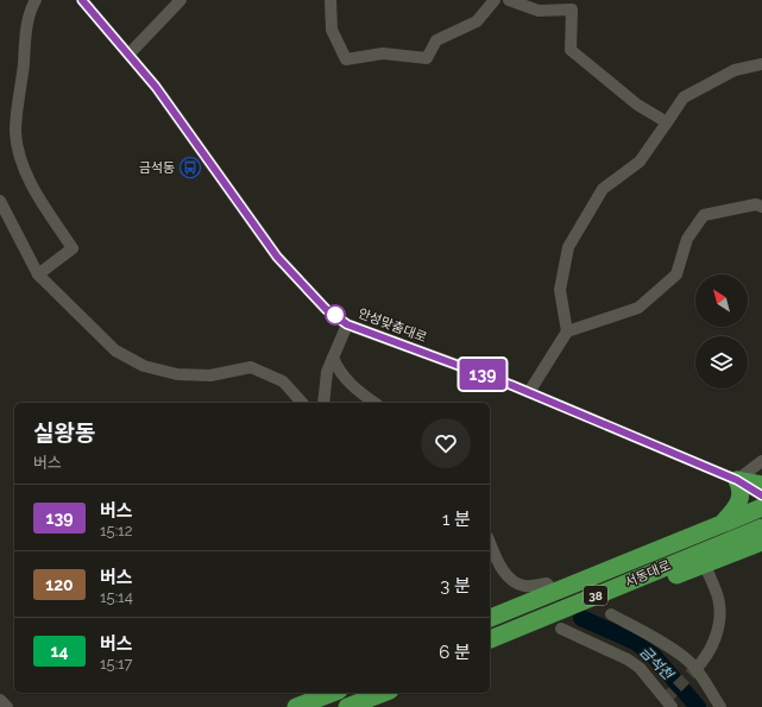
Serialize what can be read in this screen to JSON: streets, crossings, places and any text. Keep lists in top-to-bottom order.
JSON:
{
  "streets": {
    "highway": ["서동대로", "38"],
    "street": ["안성맞춤대로"]
  },
  "crossings": [
    ["서동대로", "38"]
  ],
  "water": ["금석천"],
  "places": {
    "bus stop": ["금석동"]
  },
  "lines": ["bus line 139"],
  "north": "top left",
  "page": {
    "on_map": "139",
    "heading": ["실왕동", "버스"],
    "list": [
      {
        "mark": "139",
        "name": "버스",
        "note": "15:12",
        "value": "1 분"
      },
      {
        "mark": "120",
        "name": "버스",
        "note": "15:14",
        "value": "3 분"
      },
      {
        "mark": "14",
        "name": "버스",
        "note": "15:17",
        "value": "6 분"
      }
    ]
  }
}
